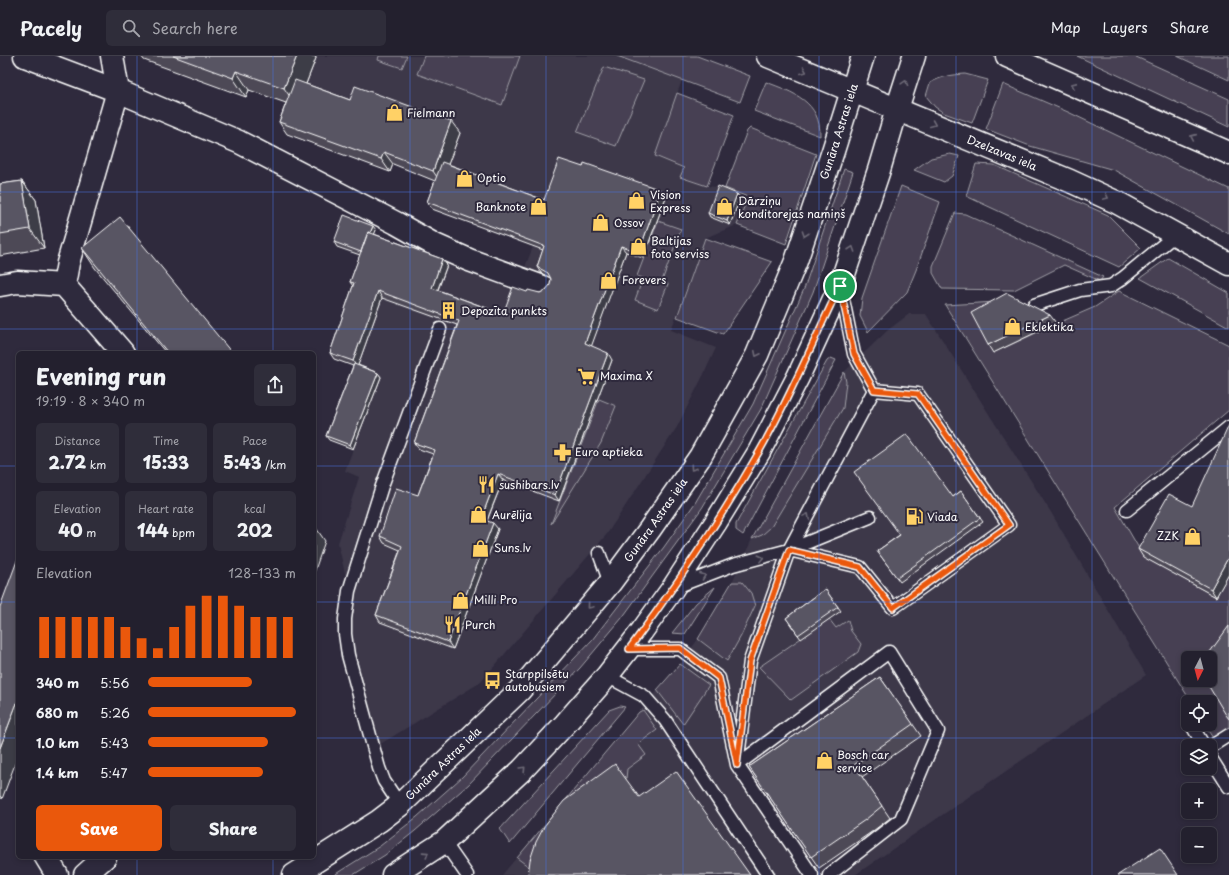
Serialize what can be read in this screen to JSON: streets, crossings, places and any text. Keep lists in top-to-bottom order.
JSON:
{
  "streets": {
    "main road": ["Gunāra Astras iela", "Dzelzavas iela"]
  },
  "crossings": [
    ["Gunāra Astras iela", "Dzelzavas iela"]
  ],
  "places": {
    "shop": [
      "Fielmann",
      "Optio",
      "Vision Express",
      "Banknote",
      "Dārziņu konditorejas namiņš",
      "Ossov",
      "Baltijas foto serviss",
      "Forevers",
      "Eklektika",
      "Aurēlija",
      "ZZK",
      "Suns.lv",
      "Milli Pro",
      "Bosch car service"
    ],
    "building": ["Depozīta punkts"],
    "supermarket": ["Maxima X"],
    "pharmacy": ["Euro aptieka"],
    "restaurant": ["sushibars.lv", "Purch"],
    "fuel station": ["Viada"],
    "bus stop": ["Starppilsētu autobusiem"]
  },
  "north": "bottom",
  "page": {
    "header": "Pacely",
    "search": "Search here",
    "nav": ["Map", "Layers", "Share"],
    "heading": ["Evening run", "19:19 · 8 × 340 m"],
    "stats": [
      ["Distance", "2.72 km"],
      ["Time", "15:33"],
      ["Pace", "5:43 /km"],
      ["Elevation", "40 m"],
      ["Heart rate", "144 bpm"],
      ["kcal", "202"]
    ],
    "chart": ["Elevation", "128–133 m"],
    "map_buttons": ["+", "−"],
    "list": [
      {
        "name": "340 m",
        "note": "5:56"
      },
      {
        "name": "680 m",
        "note": "5:26"
      },
      {
        "name": "1.0 km",
        "note": "5:43"
      },
      {
        "name": "1.4 km",
        "note": "5:47"
      }
    ],
    "buttons": ["Save", "Share"]
  }
}
